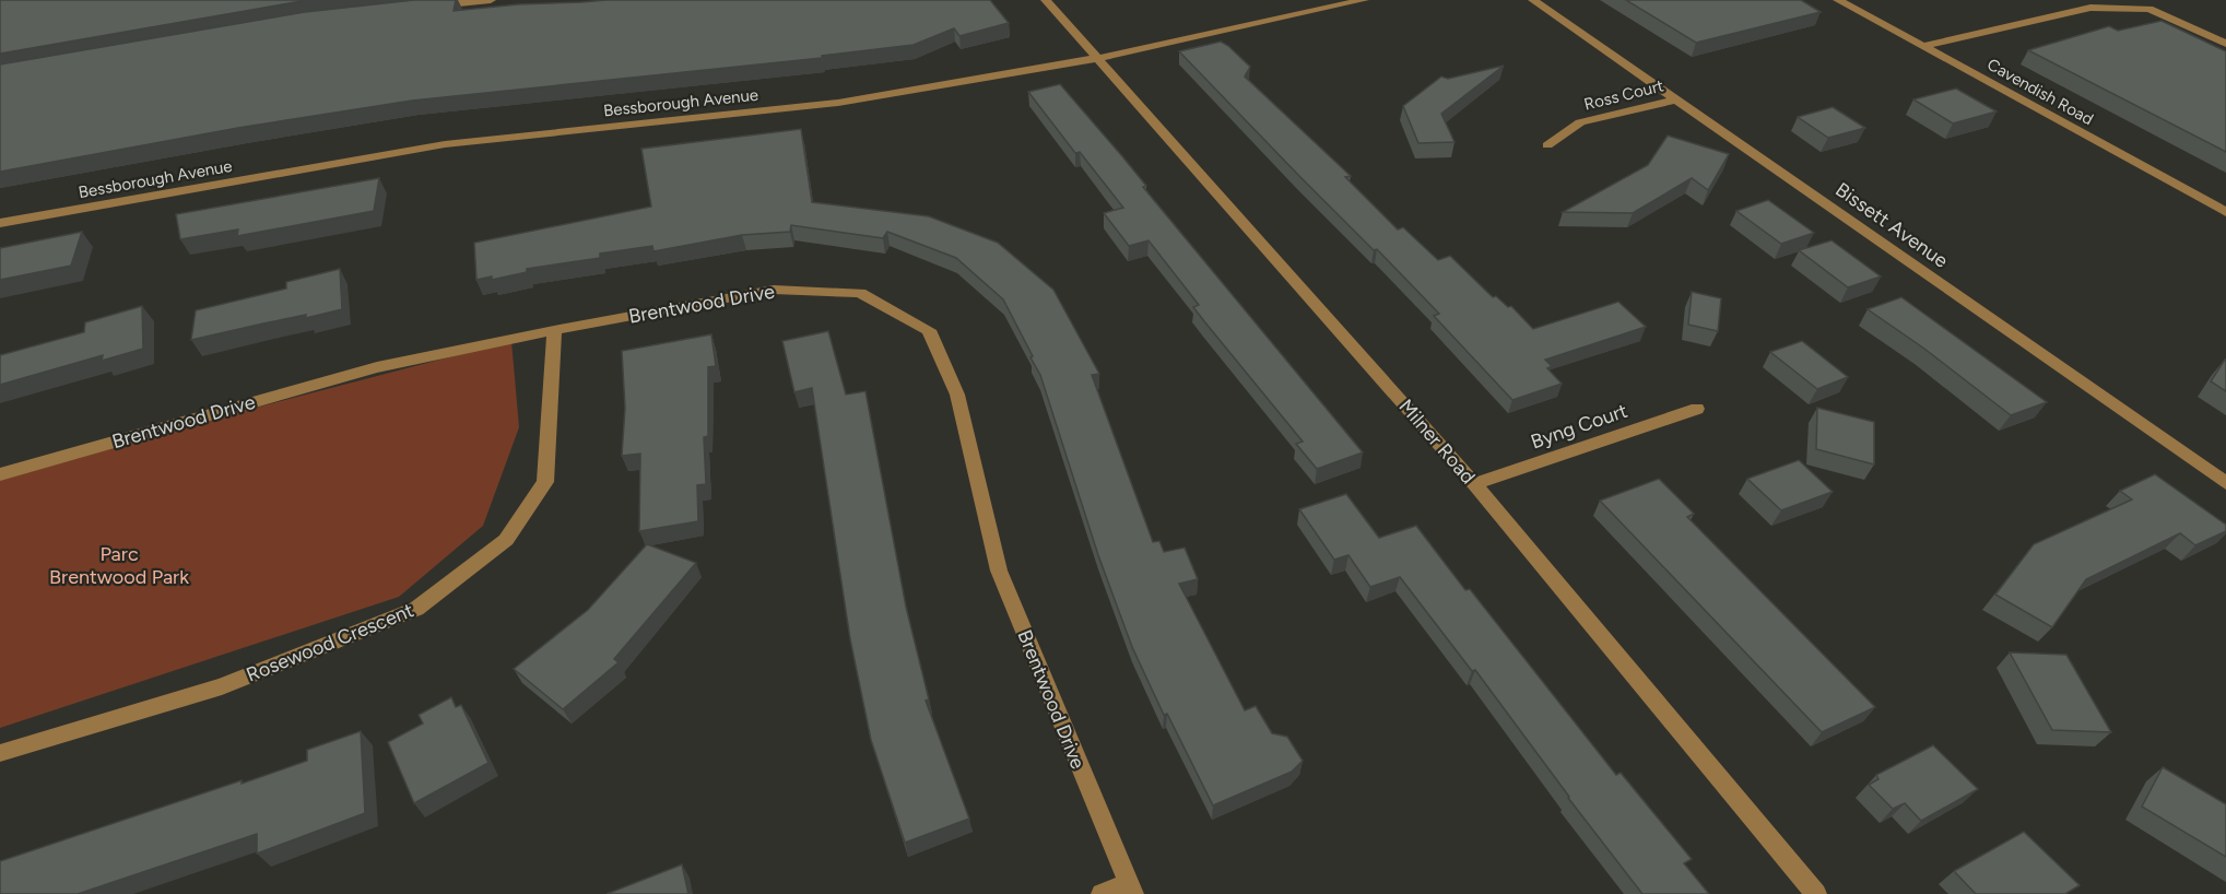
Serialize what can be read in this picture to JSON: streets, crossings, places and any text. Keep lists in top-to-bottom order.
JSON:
{
  "streets": {
    "street": [
      "Cavendish Road",
      "Ross Court",
      "Bessborough Avenue",
      "Bissett Avenue",
      "Brentwood Drive",
      "Byng Court",
      "Milner Road",
      "Rosewood Crescent"
    ]
  },
  "crossings": [
    ["Ross Court", "Bissett Avenue"],
    ["Bessborough Avenue", "Milner Road"],
    ["Brentwood Drive", "Rosewood Crescent"],
    ["Byng Court", "Milner Road"]
  ],
  "parks": ["Parc Brentwood Park"]
}
